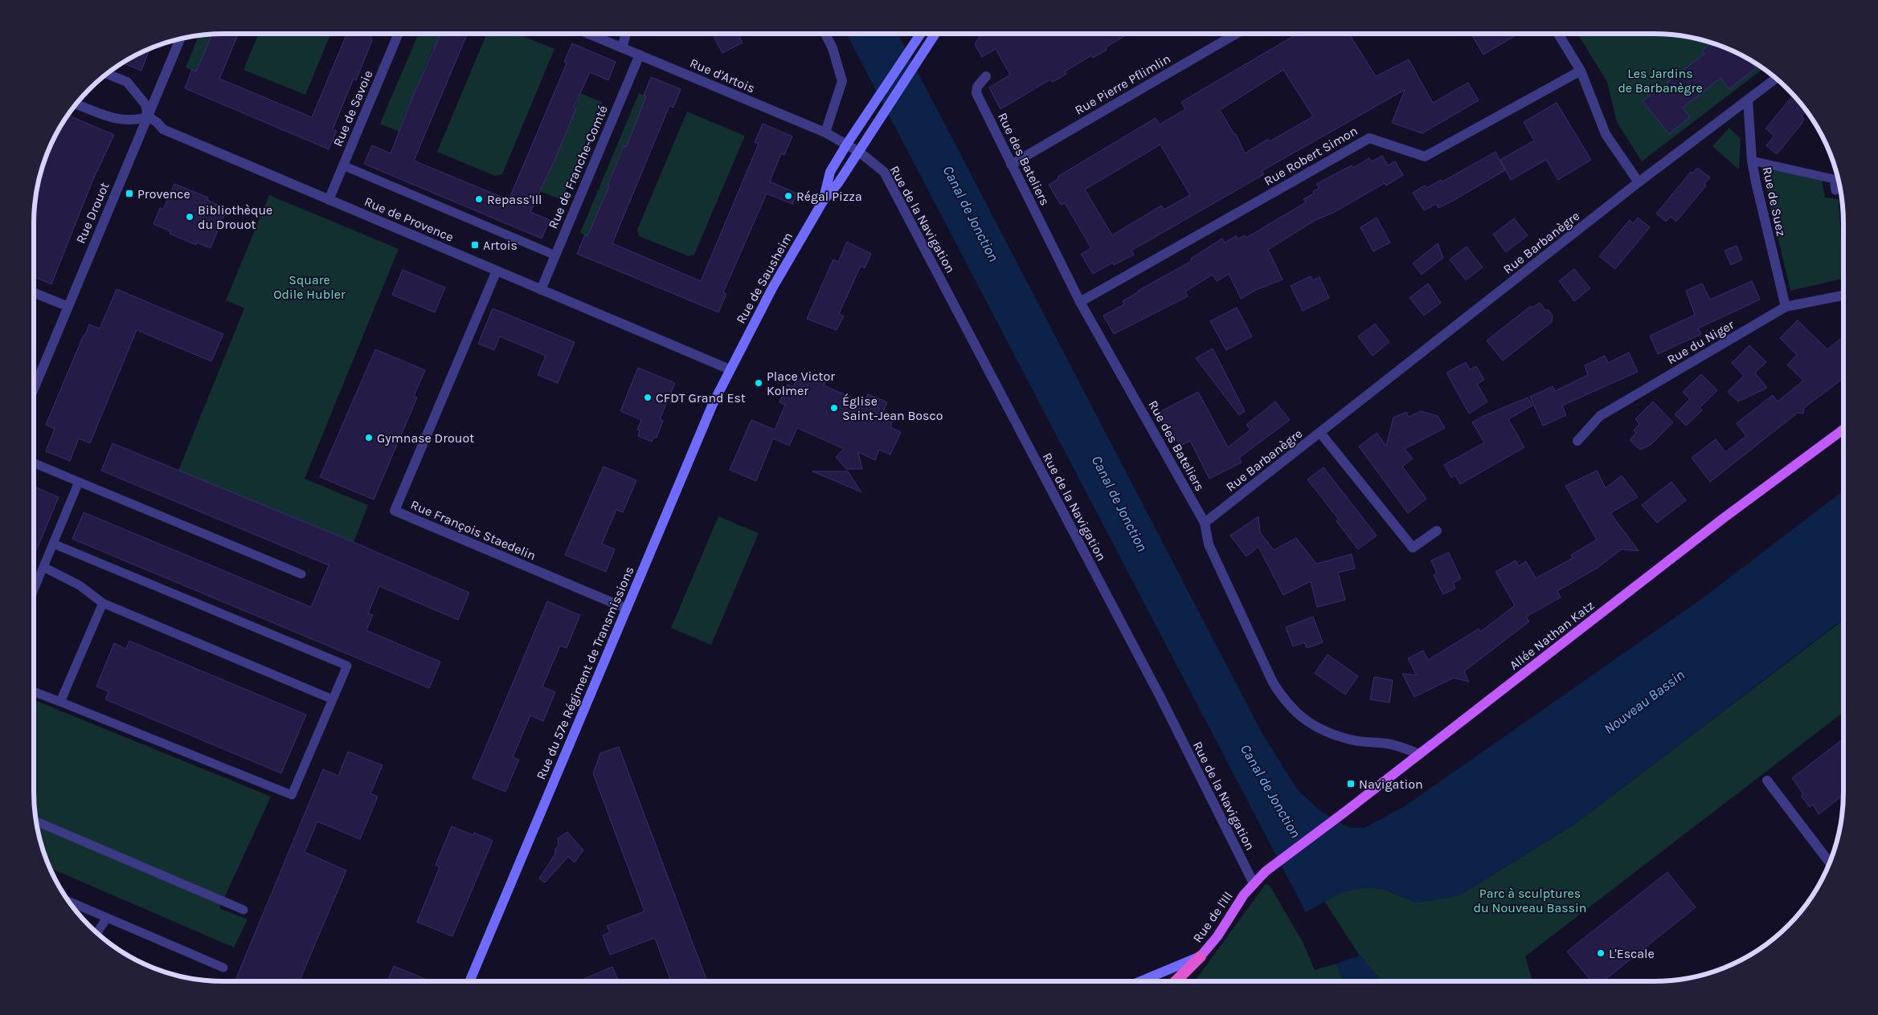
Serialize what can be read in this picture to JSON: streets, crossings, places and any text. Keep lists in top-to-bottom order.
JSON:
{
  "streets": {
    "main road": [
      "Rue de Sausheim",
      "Allée Nathan Katz",
      "Rue du 57e Régiment de Transmissions",
      "Rue de l'Ill"
    ],
    "street": [
      "Rue d'Artois",
      "Rue Pierre Pflimlin",
      "Rue de Savoie",
      "Rue Robert Simon",
      "Rue des Bateliers",
      "Rue de Franche-Comté",
      "Rue de Suez",
      "Rue Drouot",
      "Rue de Provence",
      "Rue de la Navigation",
      "Rue Barbanègre",
      "Rue du Niger",
      "Rue François Staedelin"
    ]
  },
  "crossings": [
    ["Rue d'Artois", "Rue de Franche-Comté"],
    ["Rue d'Artois", "Rue de la Navigation"],
    ["Rue Pierre Pflimlin", "Rue des Bateliers"],
    ["Rue de Savoie", "Rue de Provence"],
    ["Rue Robert Simon", "Rue des Bateliers"],
    ["Rue des Bateliers", "Rue Barbanègre"],
    ["Rue des Bateliers", "Allée Nathan Katz"],
    ["Rue de Franche-Comté", "Rue de Provence"],
    ["Rue de Suez", "Rue Barbanègre"],
    ["Rue de Suez", "Rue du Niger"],
    ["Rue Drouot", "Rue de Provence"],
    ["Rue de Provence", "Rue de Sausheim"],
    ["Rue de Provence", "Rue François Staedelin"],
    ["Rue de Provence", "Rue du 57e Régiment de Transmissions"],
    ["Rue de la Navigation", "Rue de l'Ill"],
    ["Rue de Sausheim", "Rue du 57e Régiment de Transmissions"],
    ["Rue François Staedelin", "Rue du 57e Régiment de Transmissions"],
    ["Allée Nathan Katz", "Rue de l'Ill"]
  ],
  "water": ["Canal de Jonction", "Nouveau Bassin"],
  "parks": ["Les Jardins de Barbanègre", "Square Odile Hubler", "Parc à sculptures du Nouveau Bassin"],
  "places": {
    "transit": ["Provence", "Artois", "Navigation"],
    "other": [
      "Régal Pizza",
      "Repass'Ill",
      "Bibliothèque du Drouot",
      "Place Victor Kolmer",
      "CFDT Grand Est",
      "Église Saint-Jean Bosco",
      "Gymnase Drouot",
      "L'Escale"
    ]
  }
}
